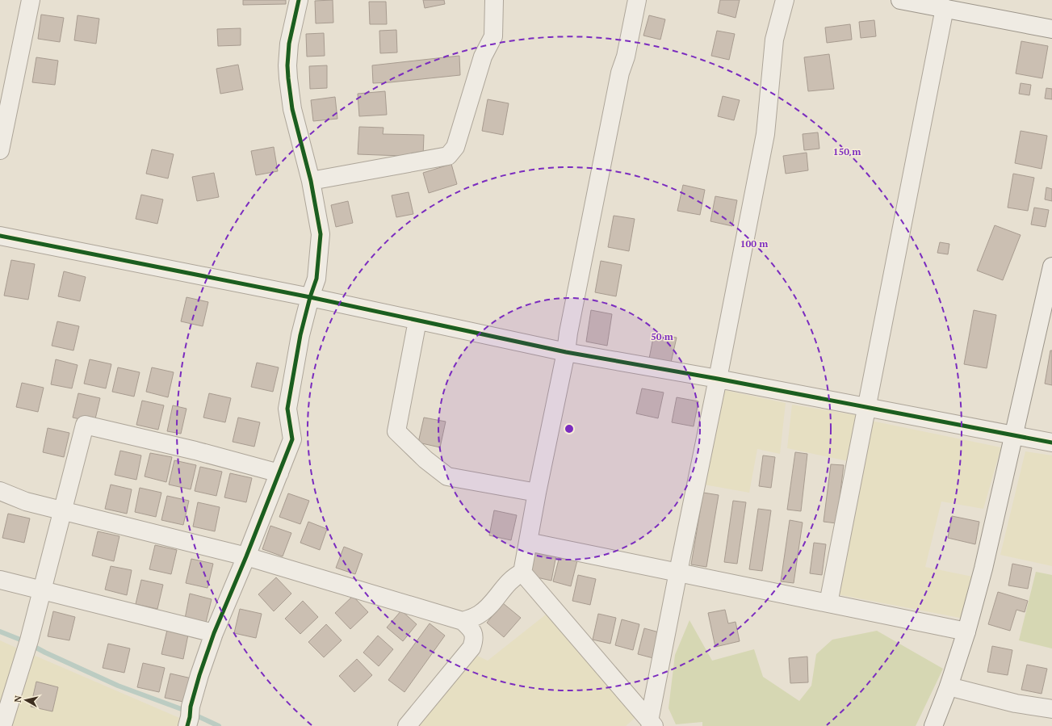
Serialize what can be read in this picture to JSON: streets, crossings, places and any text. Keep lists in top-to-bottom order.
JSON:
{
  "north": "left",
  "rings": ["150 m", "100 m", "50 m"]
}
